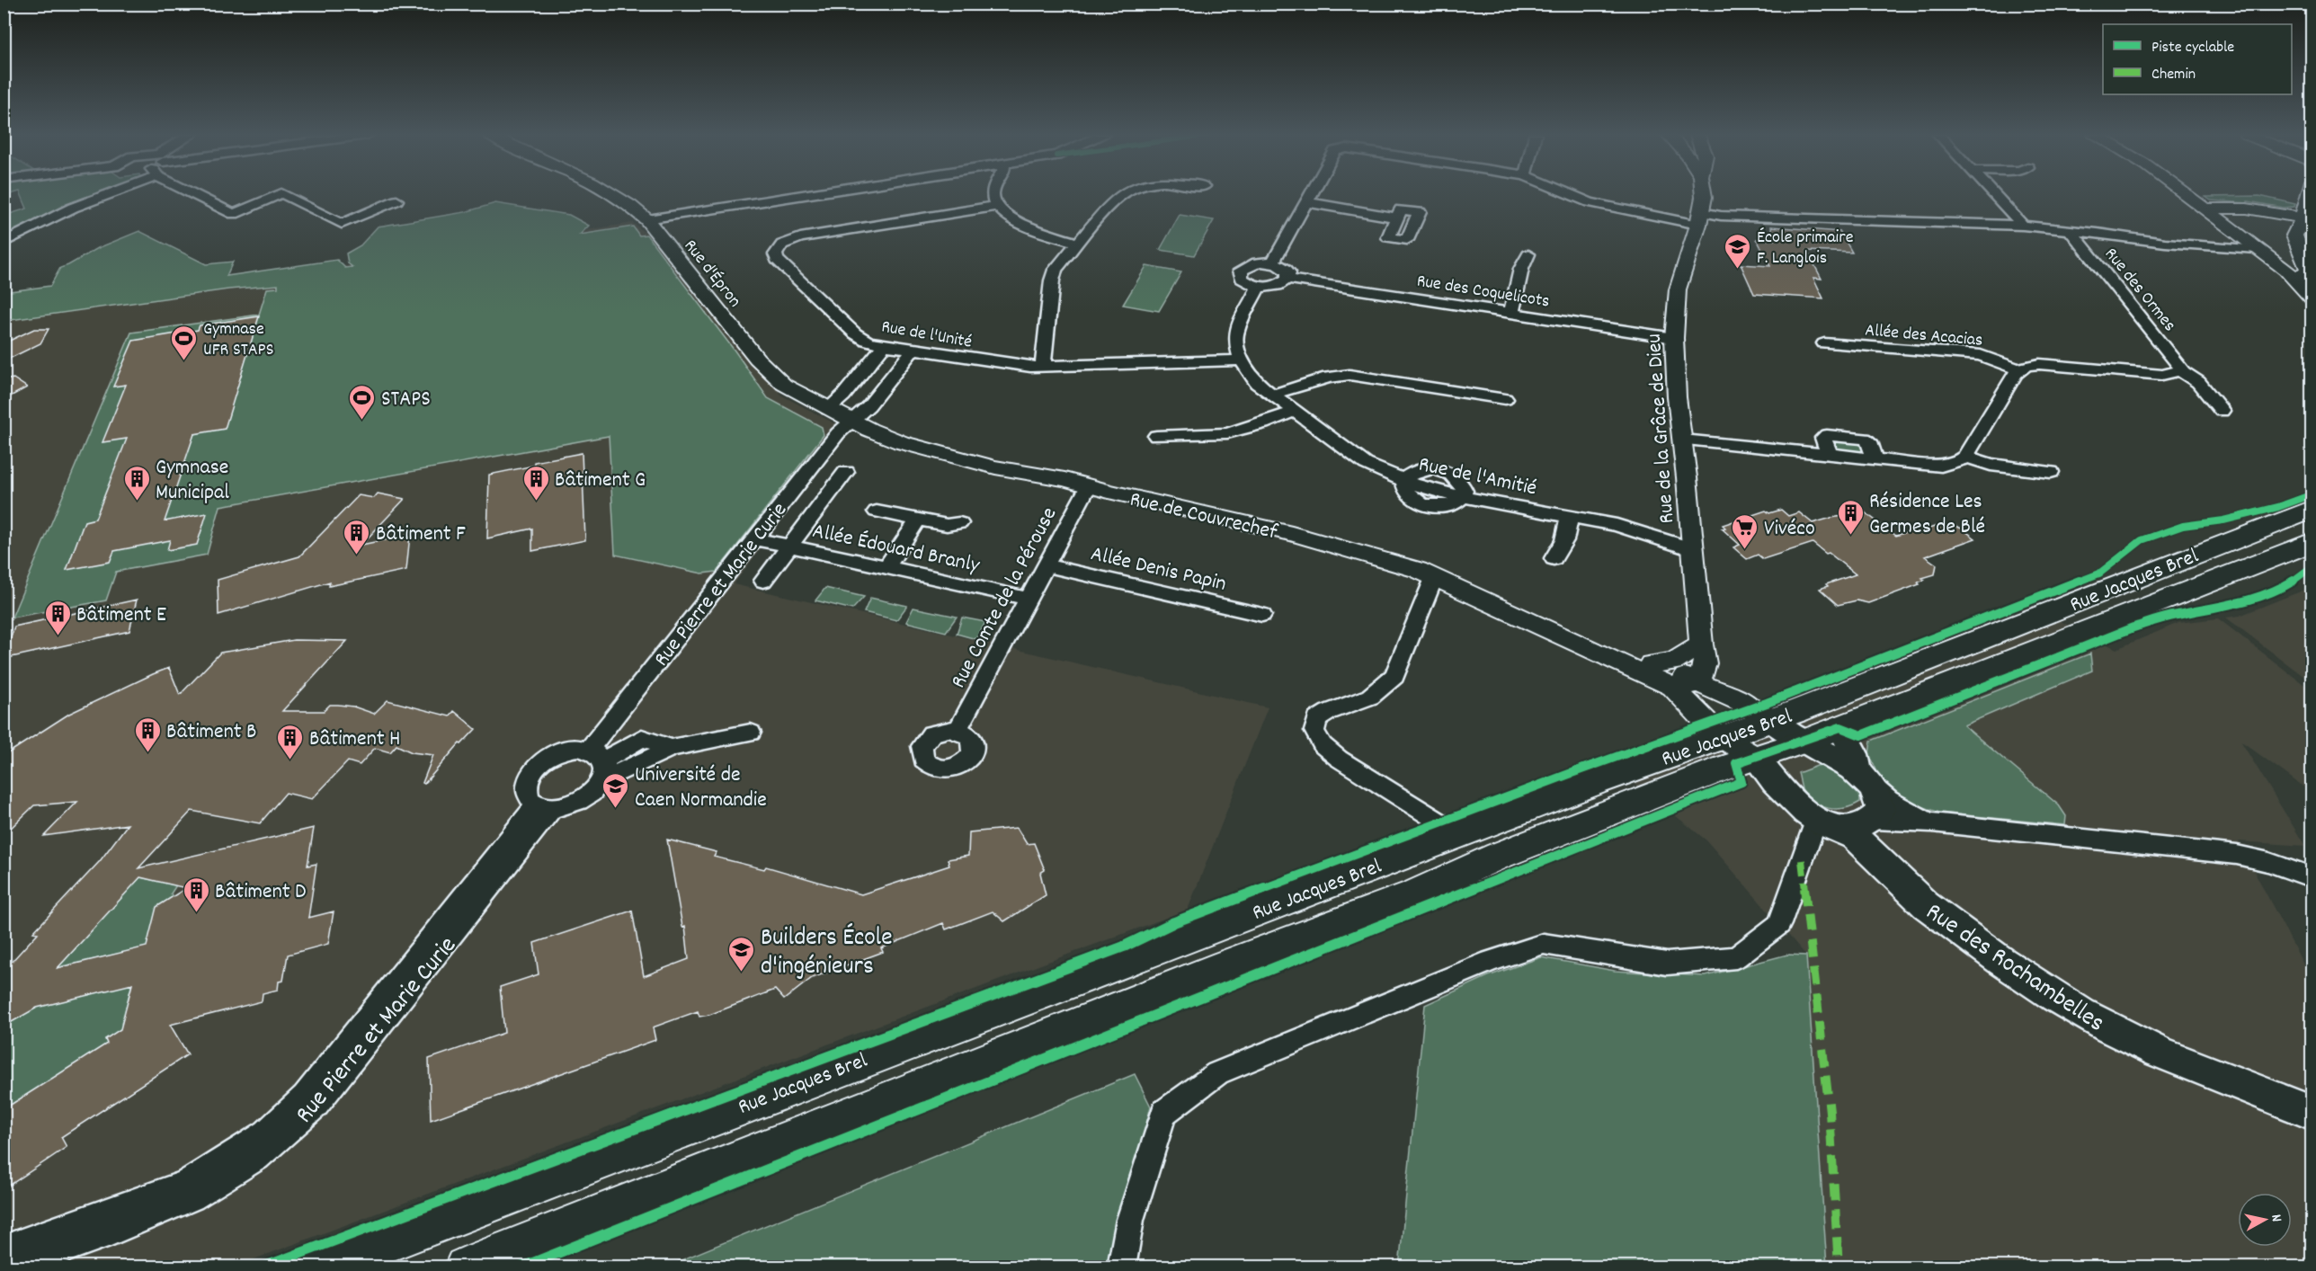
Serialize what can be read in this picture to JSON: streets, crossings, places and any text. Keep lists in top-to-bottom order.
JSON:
{
  "streets": {
    "main road": ["Rue Jacques Brel", "Rue des Rochambelles"],
    "street": [
      "Rue d'Épron",
      "Rue des Ormes",
      "Rue des Coquelicots",
      "Rue de l'Unité",
      "Allée des Acacias",
      "Rue de la Grâce de Dieu",
      "Rue de l'Amitié",
      "Rue de Couvrechef",
      "Allée Édouard Branly",
      "Allée Denis Papin",
      "Rue Pierre et Marie Curie",
      "Rue Comte de la Pérouse"
    ]
  },
  "crossings": [
    ["Rue d'Épron", "Rue de Couvrechef"],
    ["Rue des Coquelicots", "Rue de la Grâce de Dieu"],
    ["Rue de l'Unité", "Rue de l'Amitié"],
    ["Rue de l'Unité", "Rue Pierre et Marie Curie"],
    ["Rue de la Grâce de Dieu", "Rue de l'Amitié"],
    ["Rue de la Grâce de Dieu", "Rue de Couvrechef"],
    ["Rue de Couvrechef", "Rue Jacques Brel"],
    ["Rue de Couvrechef", "Rue Pierre et Marie Curie"],
    ["Rue de Couvrechef", "Rue Comte de la Pérouse"],
    ["Rue de Couvrechef", "Rue des Rochambelles"],
    ["Allée Édouard Branly", "Rue Pierre et Marie Curie"],
    ["Allée Édouard Branly", "Rue Comte de la Pérouse"],
    ["Allée Denis Papin", "Rue Comte de la Pérouse"],
    ["Rue Jacques Brel", "Rue des Rochambelles"]
  ],
  "places": {
    "school or university": ["École primaire F. Langlois", "Université de Caen Normandie", "Builders École d'ingénieurs"],
    "sports": ["Gymnase UFR STAPS", "STAPS"],
    "building": [
      "Gymnase Municipal",
      "Bâtiment G",
      "Résidence Les Germes de Blé",
      "Bâtiment F",
      "Bâtiment E",
      "Bâtiment B",
      "Bâtiment H",
      "Bâtiment D"
    ],
    "supermarket": ["Vivéco"]
  },
  "legend": ["Piste cyclable", "Chemin"],
  "north": "right"
}
